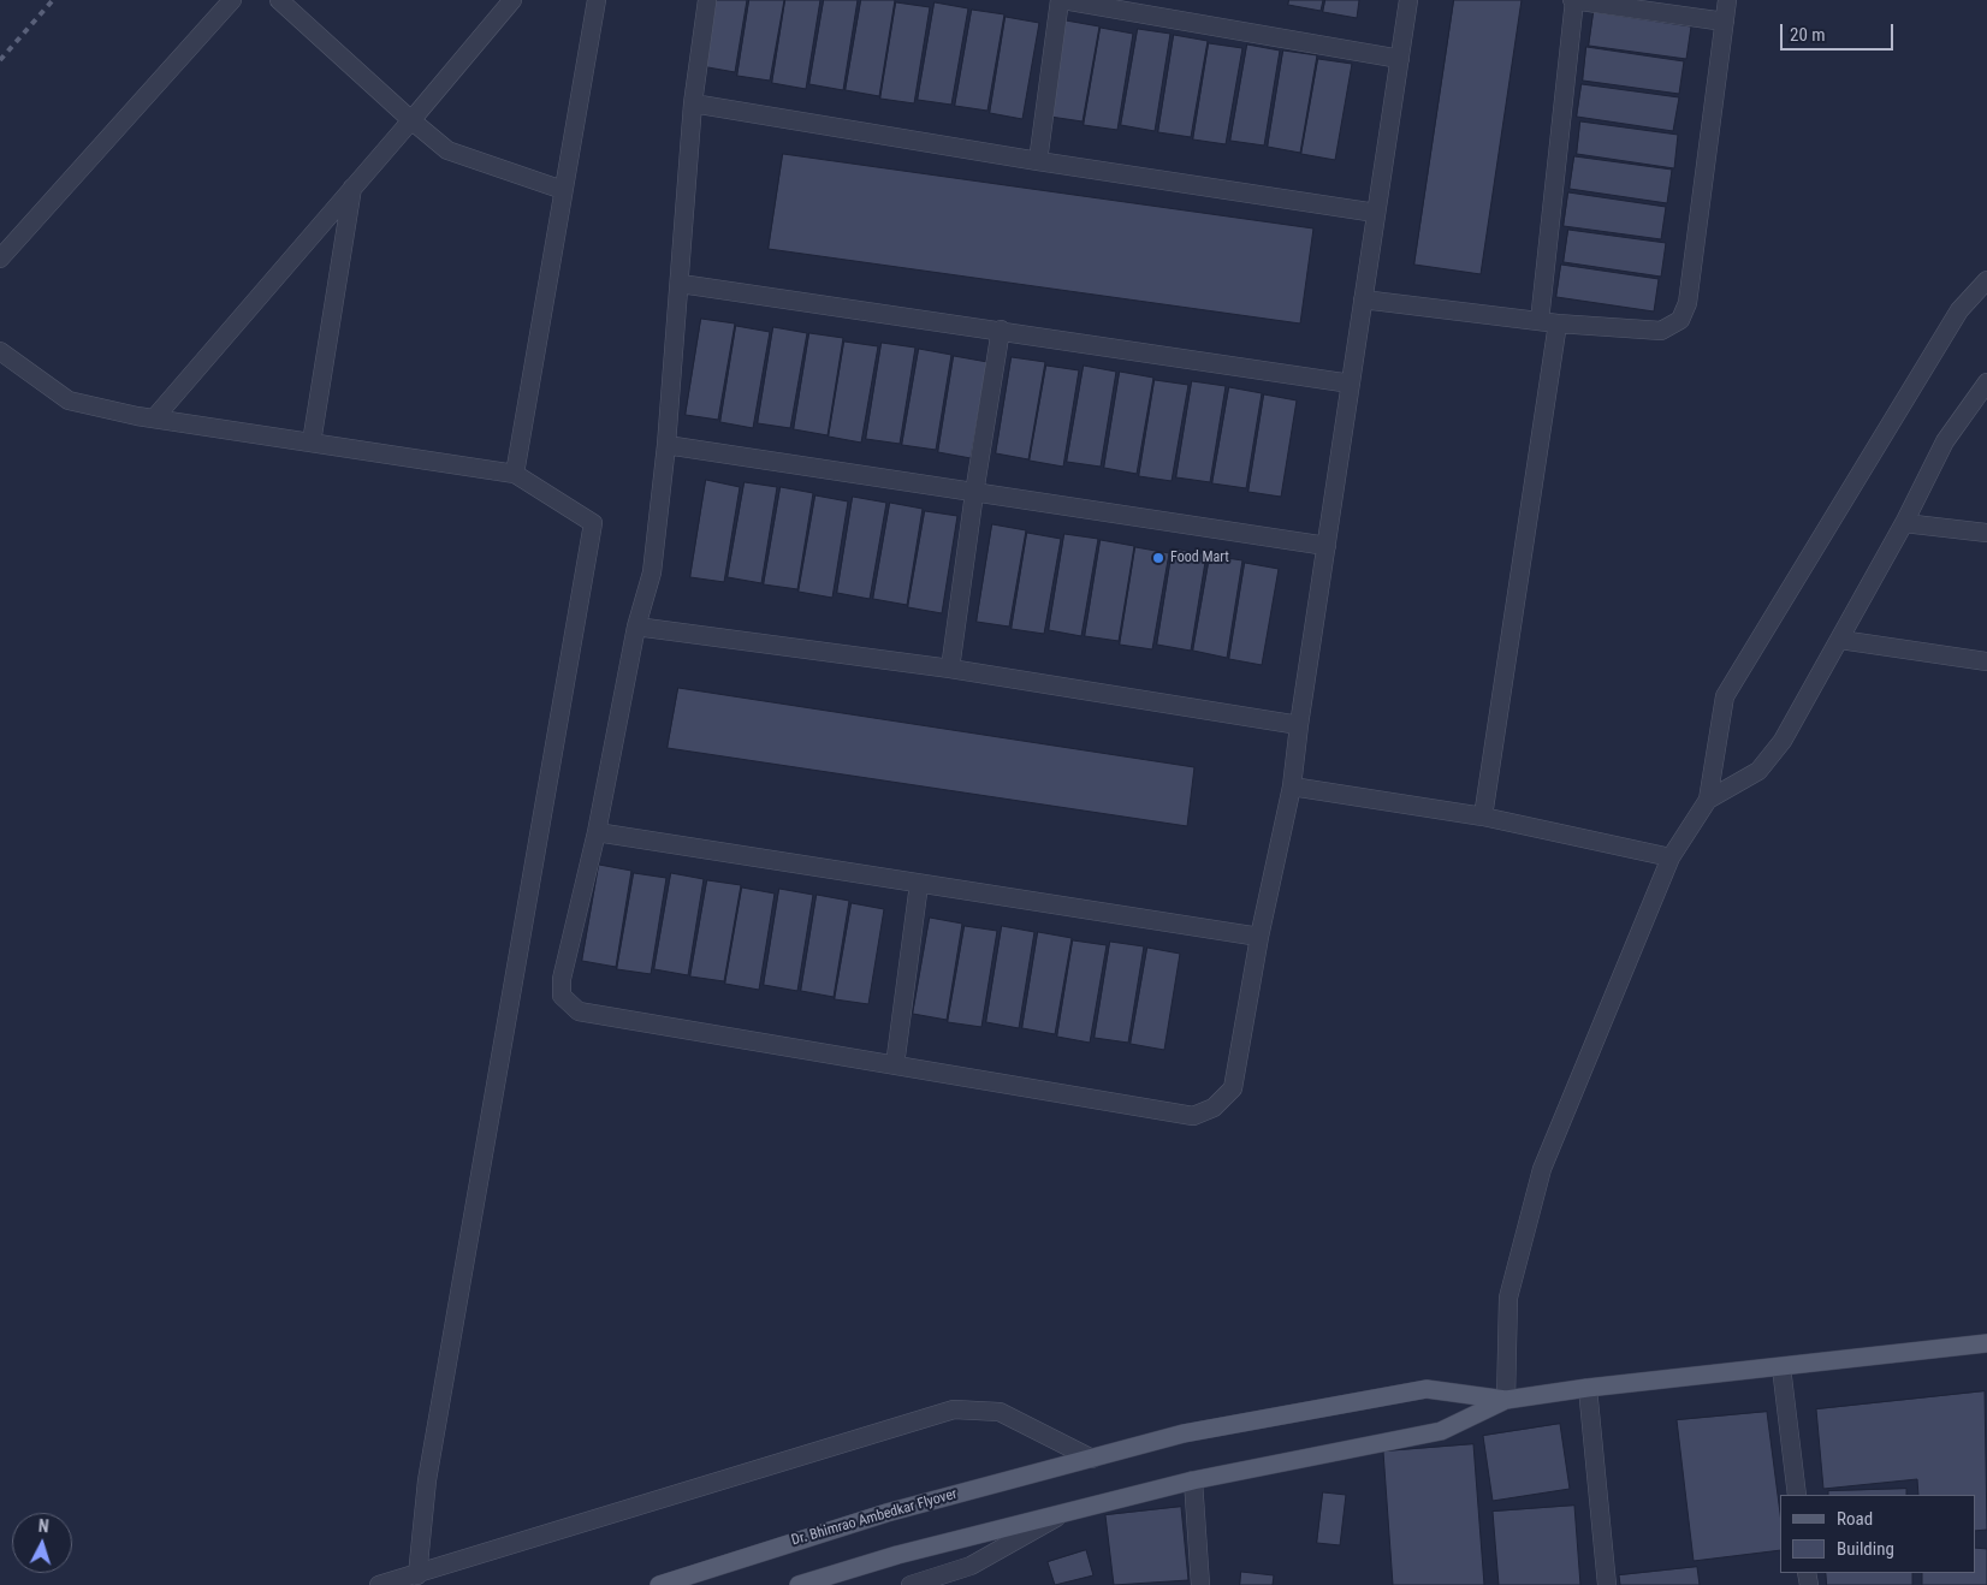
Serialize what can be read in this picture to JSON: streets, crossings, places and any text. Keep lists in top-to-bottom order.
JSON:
{
  "streets": {
    "main road": ["Dr. Bhimrao Ambedkar Flyover"]
  },
  "places": ["Food Mart"],
  "legend": ["Road", "Building"],
  "scale_bar": "20 m",
  "north": "top"
}
